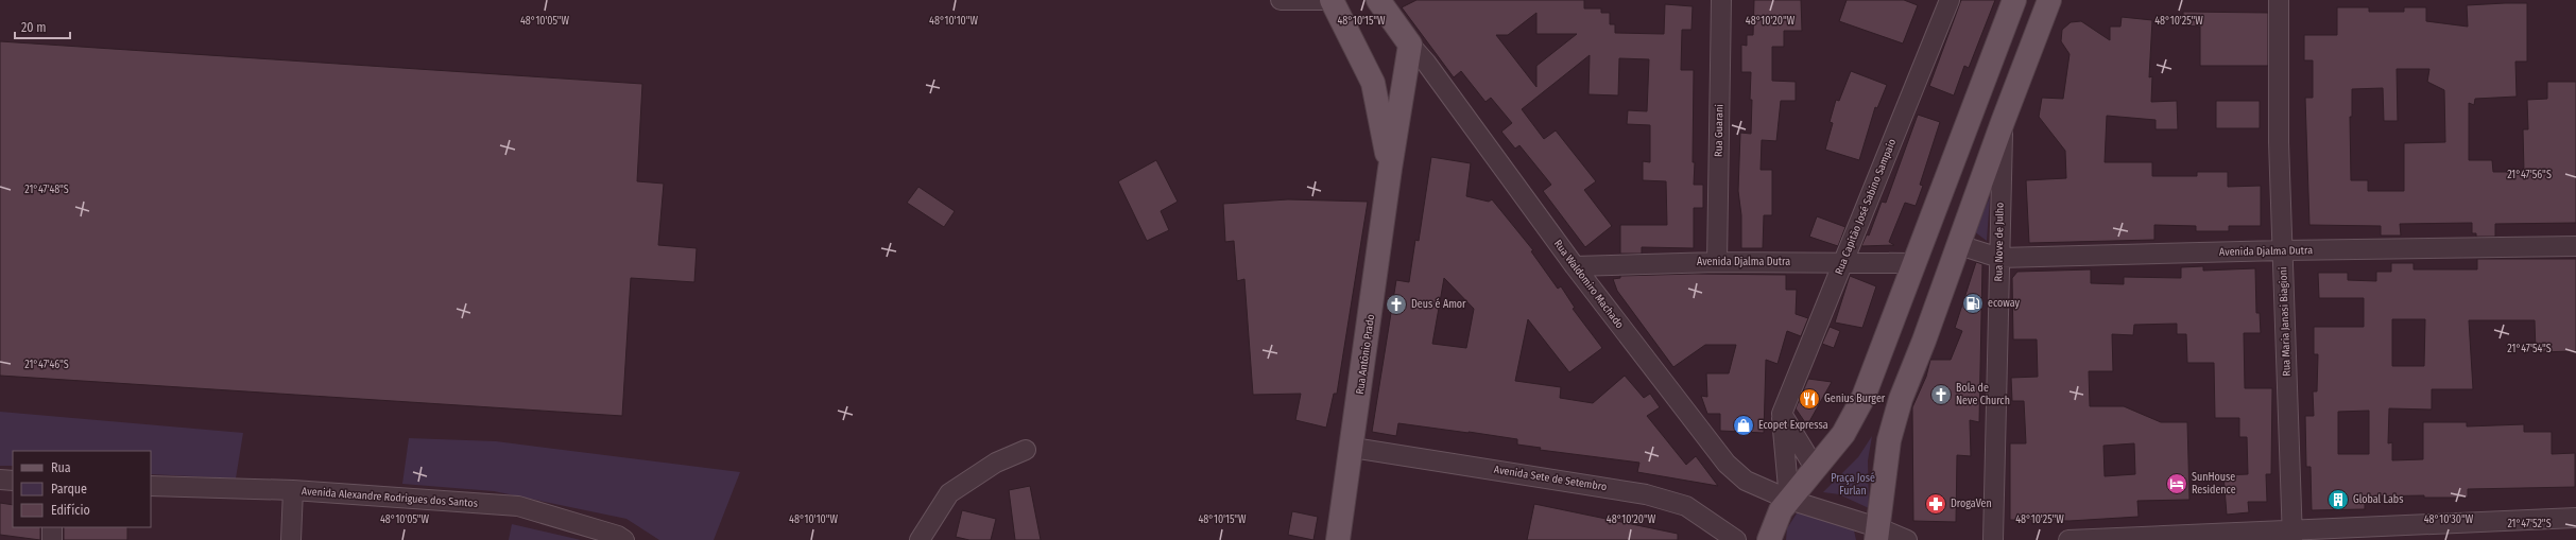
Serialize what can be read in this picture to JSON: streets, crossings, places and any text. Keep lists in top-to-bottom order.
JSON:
{
  "streets": {
    "main road": ["Rua Antônio Prado"],
    "street": [
      "Rua Guarani",
      "Rua Capitão José Sabino Sampaio",
      "Rua Nove de Julho",
      "Avenida Djalma Dutra",
      "Rua Waldomiro Machado",
      "Rua Maria Janasi Biagioni",
      "Avenida Sete de Setembro",
      "Avenida Alexandre Rodrigues dos Santos"
    ]
  },
  "crossings": [
    ["Rua Guarani", "Avenida Djalma Dutra"],
    ["Rua Capitão José Sabino Sampaio", "Avenida Djalma Dutra"],
    ["Rua Capitão José Sabino Sampaio", "Rua Waldomiro Machado"],
    ["Rua Nove de Julho", "Avenida Djalma Dutra"],
    ["Avenida Djalma Dutra", "Rua Waldomiro Machado"],
    ["Avenida Djalma Dutra", "Rua Maria Janasi Biagioni"],
    ["Rua Waldomiro Machado", "Rua Antônio Prado"],
    ["Rua Antônio Prado", "Avenida Sete de Setembro"]
  ],
  "parks": ["Praça José Furlan"],
  "places": {
    "fuel station": ["ecoway"],
    "church": ["Deus é Amor", "Bola de Neve Church"],
    "restaurant": ["Genius Burger"],
    "shop": ["Ecopet Expressa"],
    "hotel": ["SunHouse Residence"],
    "building": ["Global Labs"],
    "pharmacy": ["DrogaVen"]
  },
  "legend": ["Rua", "Parque", "Edifício"],
  "scale_bar": "20 m",
  "coordinates": [
    "48°10'20\"W",
    "48°10'25\"W",
    "48°10'05\"W",
    "48°10'10\"W",
    "48°10'15\"W",
    "21°47'56\"S",
    "21°47'48\"S",
    "21°47'54\"S",
    "21°47'46\"S",
    "48°10'30\"W",
    "21°47'52\"S"
  ]
}
